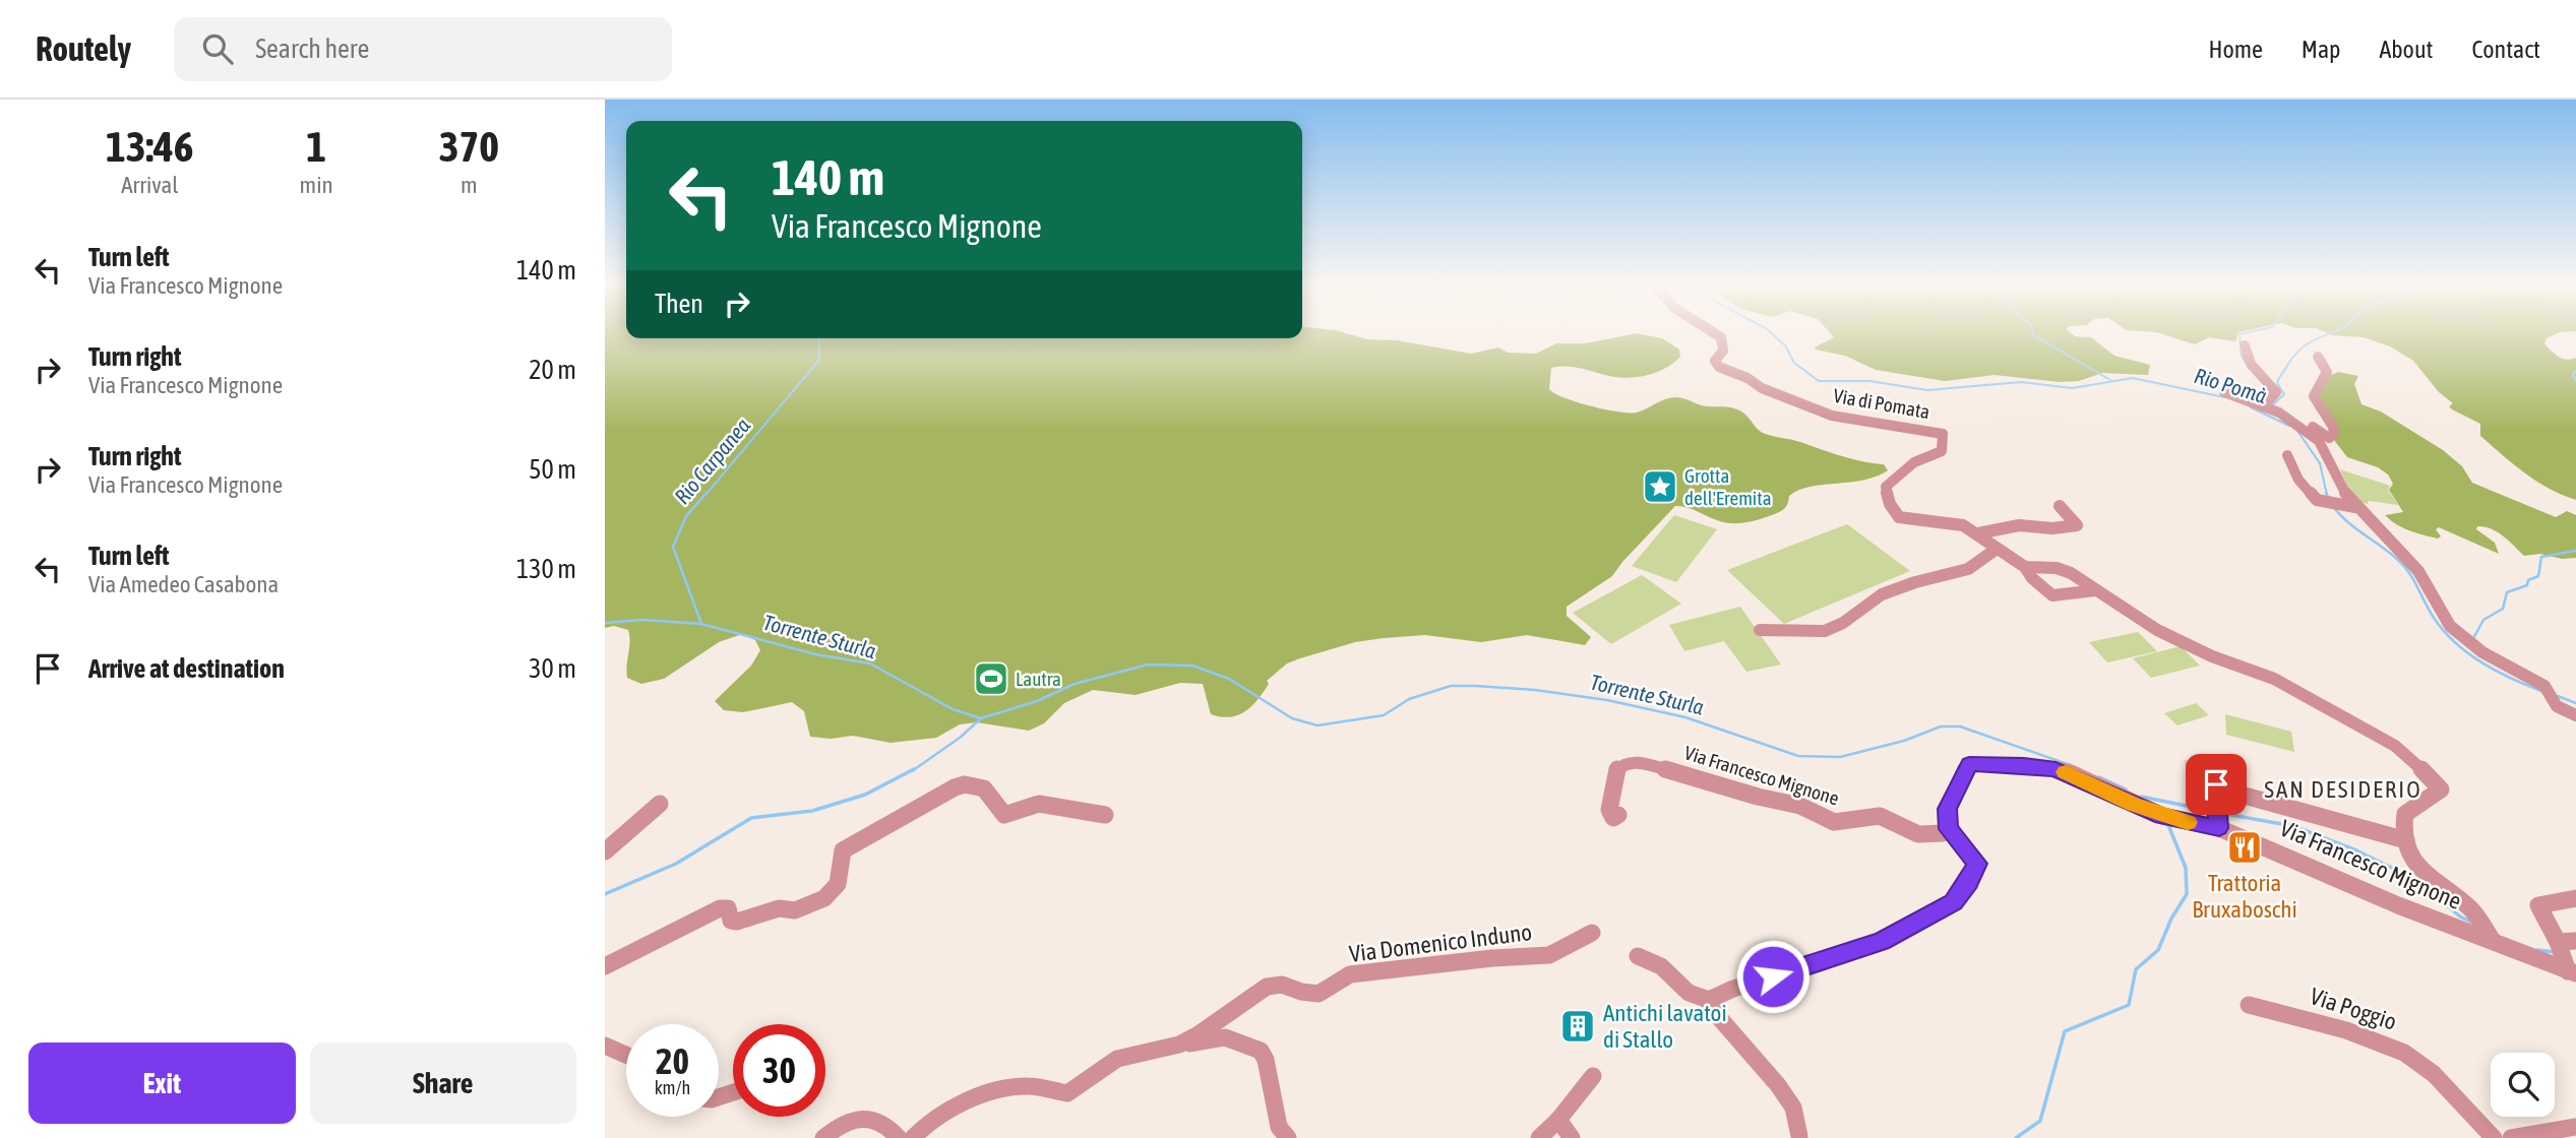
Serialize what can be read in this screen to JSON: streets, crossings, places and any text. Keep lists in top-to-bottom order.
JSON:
{
  "streets": {
    "street": [
      "Via di Pomata",
      "Via Francesco Mignone",
      "Via Domenico Induno",
      "Via Poggio"
    ]
  },
  "districts": ["SAN DESIDERIO"],
  "water": ["Rio Pomà", "Rio Carpanea", "Torrente Sturla"],
  "places": {
    "place": ["Grotta dell'Eremita"],
    "sports": ["Lautra"],
    "restaurant": ["Trattoria Bruxaboschi"],
    "building": ["Antichi lavatoi di Stallo"]
  },
  "page": {
    "header": "Routely",
    "search": "Search here",
    "nav": [
      "Home",
      "Map",
      "About",
      "Contact"
    ],
    "eta": [
      "13:46",
      "Arrival",
      "1",
      "min",
      "370",
      "m"
    ],
    "turn": ["140 m", "Via Francesco Mignone"],
    "list": [
      {
        "name": "Turn left",
        "note": "Via Francesco Mignone",
        "value": "140 m"
      },
      {
        "name": "Turn right",
        "note": "Via Francesco Mignone",
        "value": "20 m"
      },
      {
        "name": "Turn right",
        "note": "Via Francesco Mignone",
        "value": "50 m"
      },
      {
        "name": "Turn left",
        "note": "Via Amedeo Casabona",
        "value": "130 m"
      },
      {
        "name": "Arrive at destination",
        "value": "30 m"
      }
    ],
    "then": "Then",
    "speed": "20 km/h",
    "limit": "30",
    "buttons": ["Exit", "Share"]
  }
}
